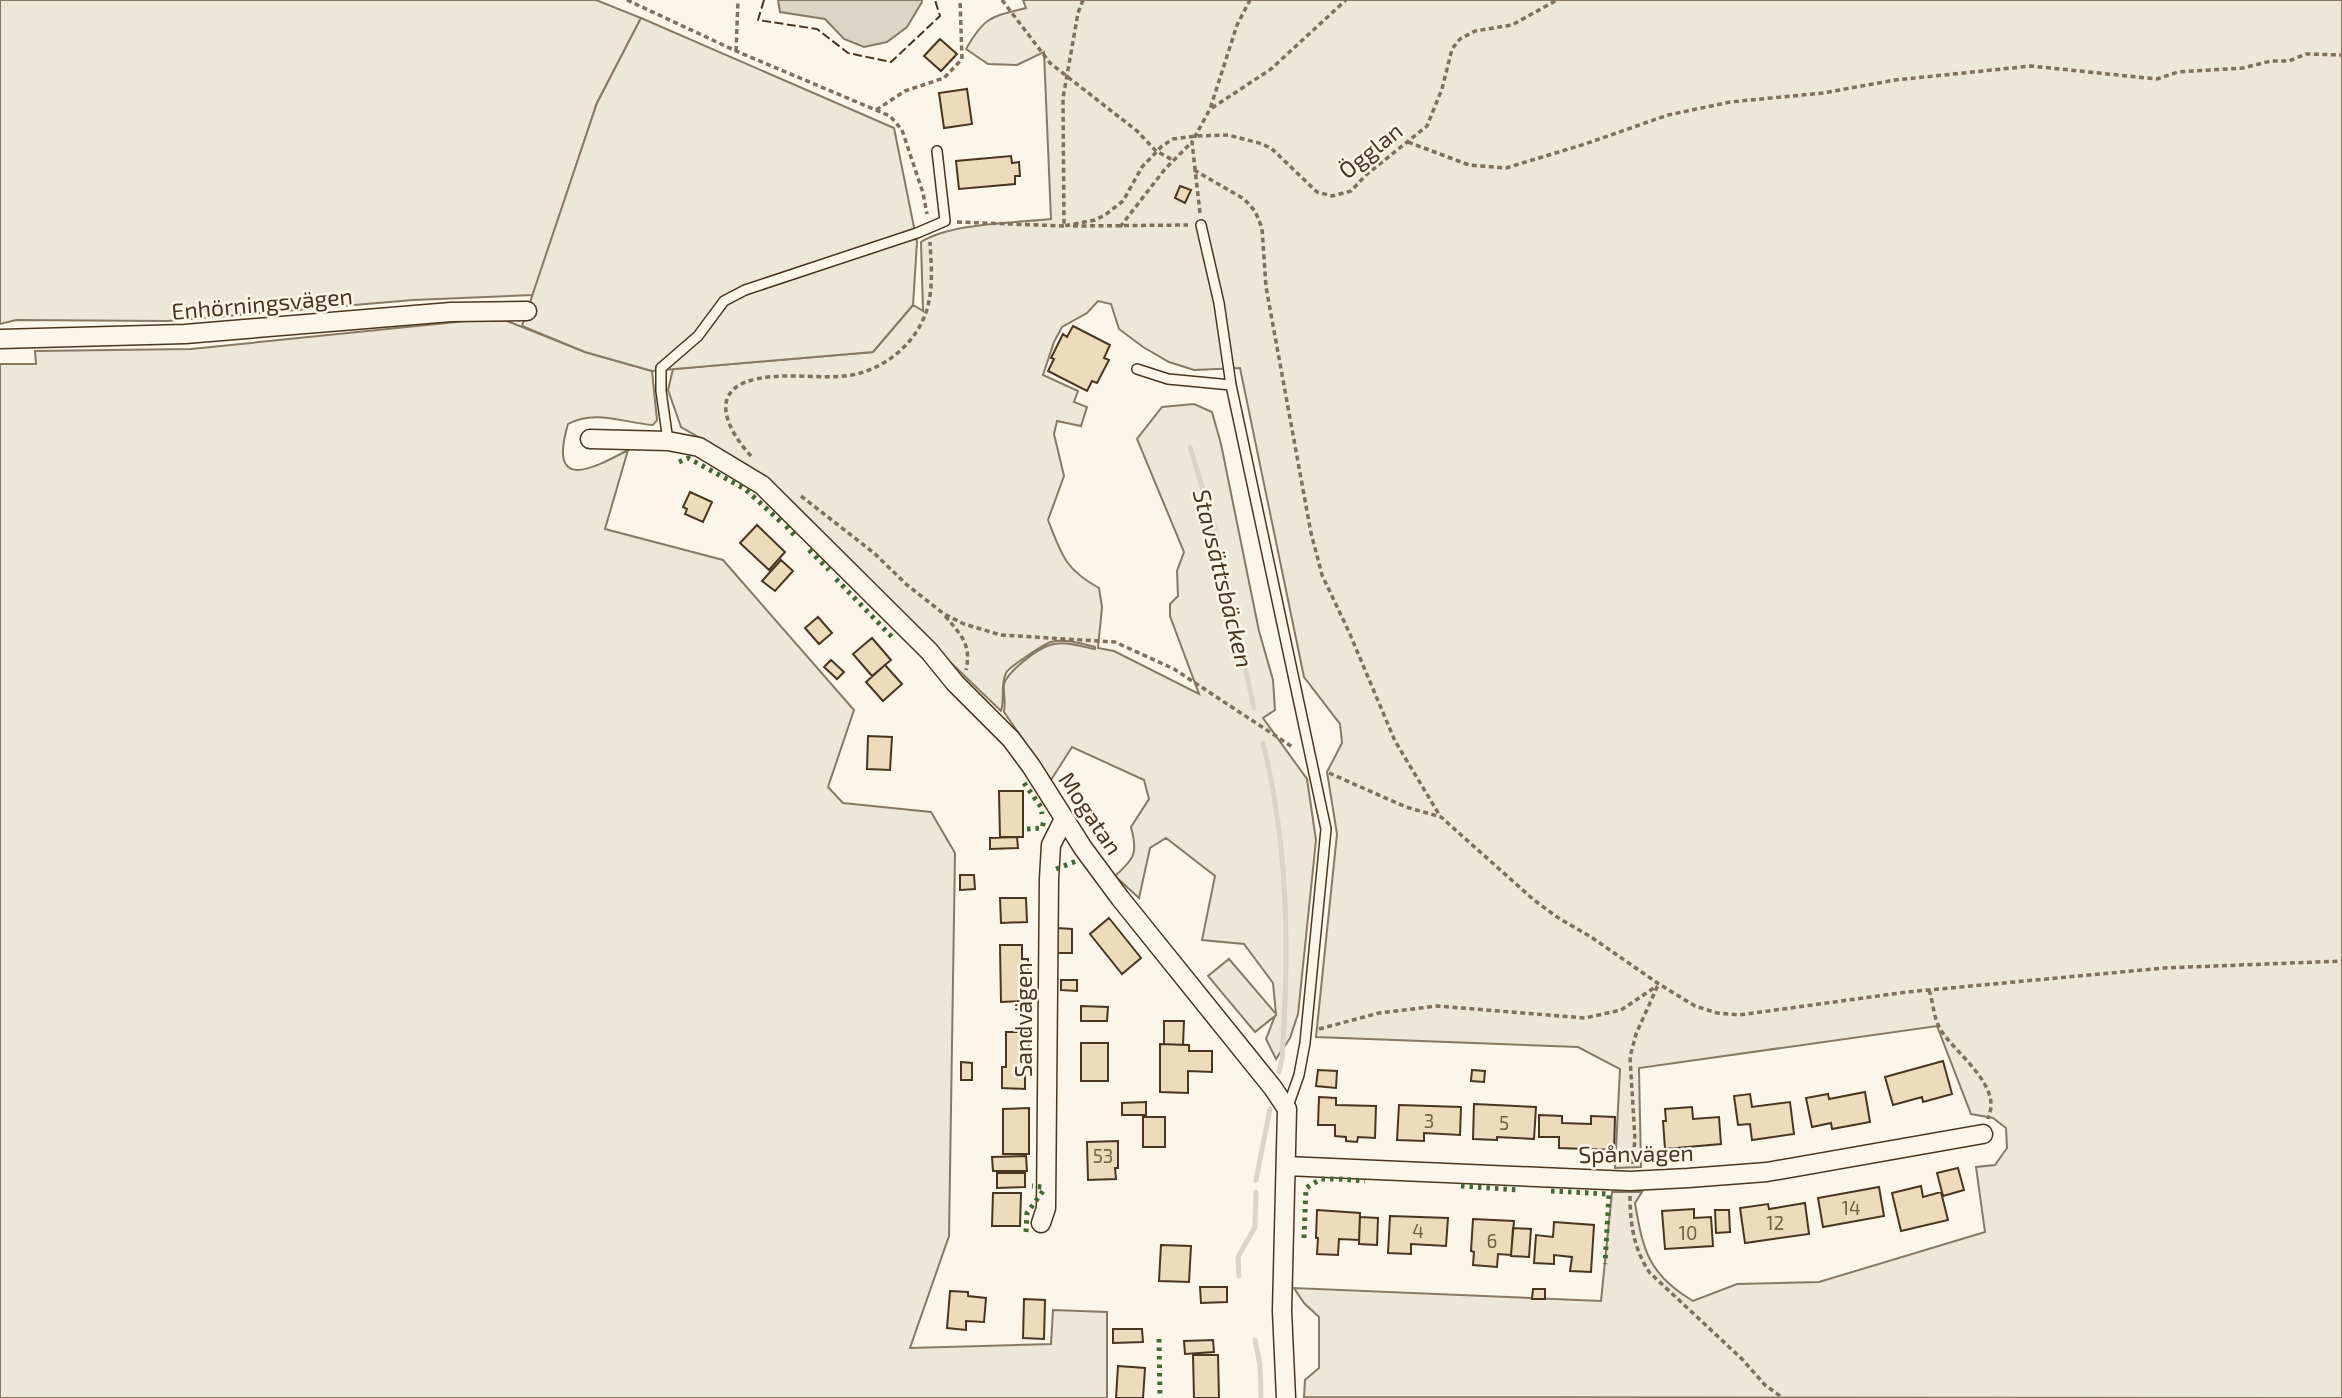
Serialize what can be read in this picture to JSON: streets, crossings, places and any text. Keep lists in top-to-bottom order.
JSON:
{
  "streets": {
    "street": [
      "Enhörningsvägen",
      "Mogatan",
      "Sandvägen",
      "Spånvägen"
    ],
    "path": ["Ögglan"]
  },
  "crossings": [
    ["Mogatan", "Sandvägen"]
  ],
  "water": ["Stavsättsbäcken"],
  "house_numbers": [
    "3",
    "5",
    "53",
    "14",
    "12",
    "4",
    "10",
    "6"
  ]
}
